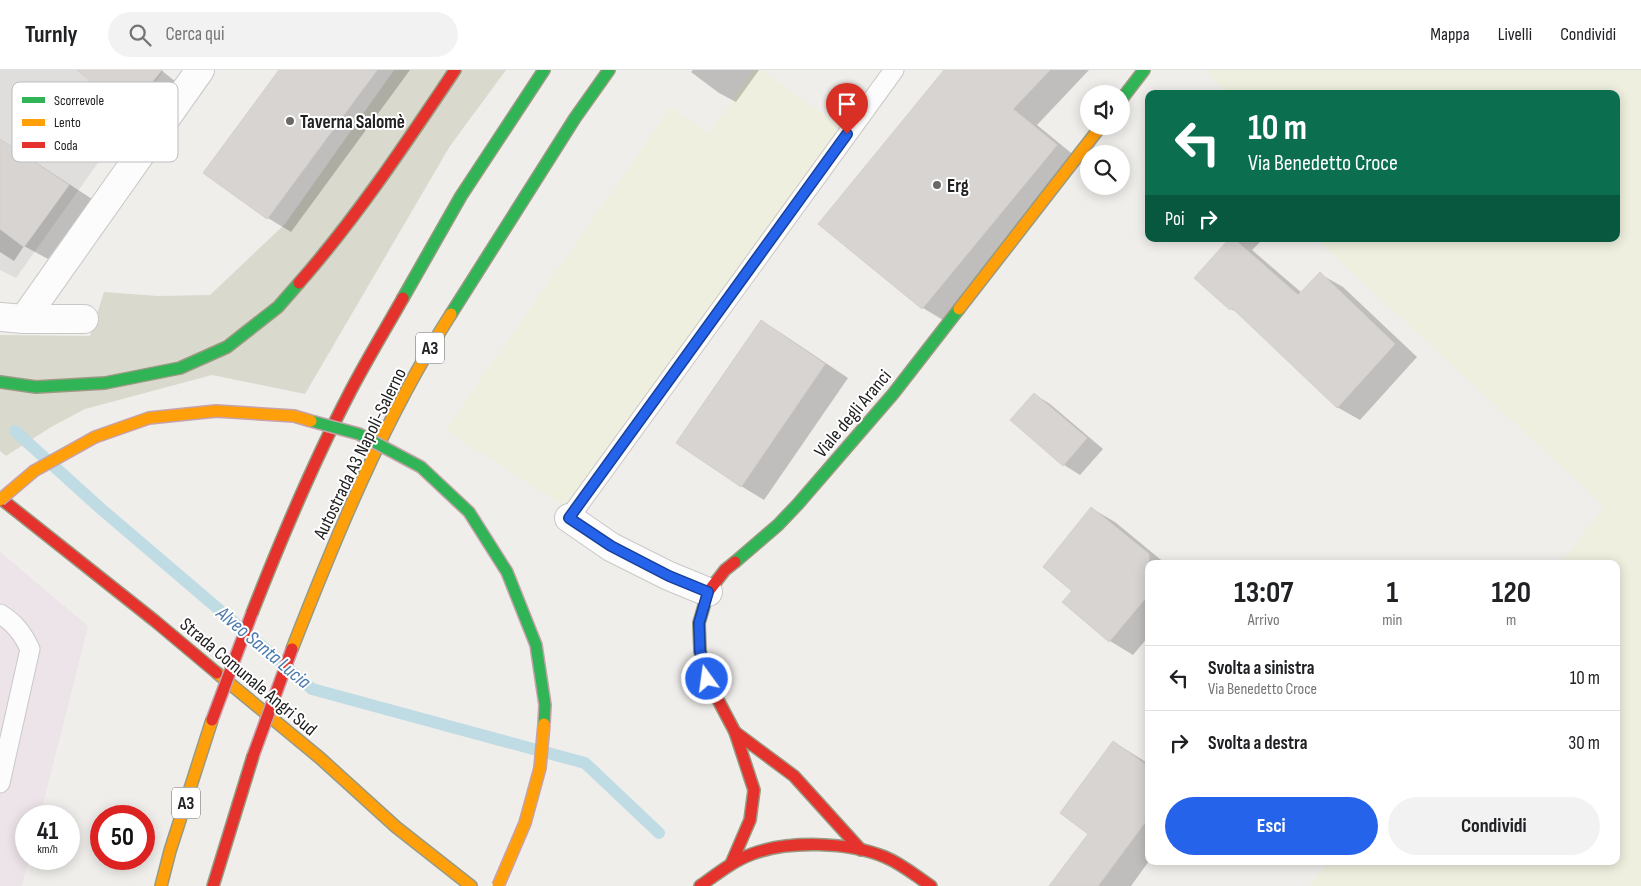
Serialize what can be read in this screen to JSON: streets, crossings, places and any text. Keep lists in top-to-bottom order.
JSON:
{
  "streets": {
    "main road": [
      "A3",
      "Viale degli Aranci",
      "Autostrada A3 Napoli-Salerno",
      "Strada Comunale Angri Sud"
    ]
  },
  "water": ["Alveo Santa Lucia"],
  "places": ["Taverna Salomè", "Erg"],
  "legend": ["Scorrevole", "Lento", "Coda"],
  "page": {
    "header": "Turnly",
    "search": "Cerca qui",
    "nav": ["Mappa", "Livelli", "Condividi"],
    "turn": ["10 m", "Via Benedetto Croce"],
    "then": "Poi",
    "eta": [
      "13:07",
      "Arrivo",
      "1",
      "min",
      "120",
      "m"
    ],
    "list": [
      {
        "name": "Svolta a sinistra",
        "note": "Via Benedetto Croce",
        "value": "10 m"
      },
      {
        "name": "Svolta a destra",
        "value": "30 m"
      }
    ],
    "buttons": ["Esci", "Condividi"],
    "speed": "41 km/h",
    "limit": "50"
  }
}
